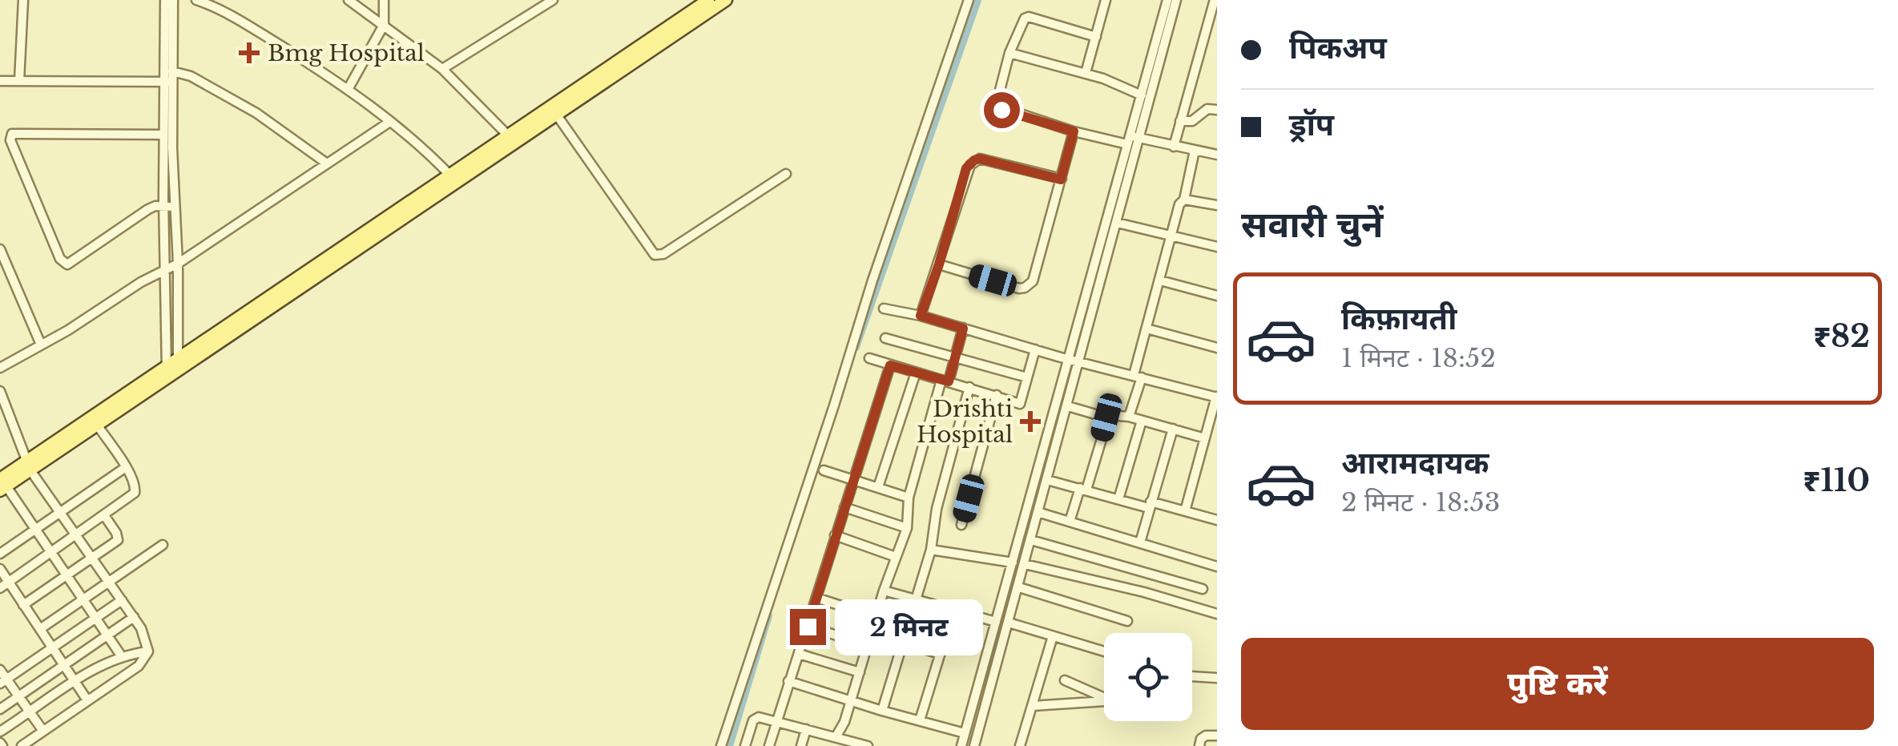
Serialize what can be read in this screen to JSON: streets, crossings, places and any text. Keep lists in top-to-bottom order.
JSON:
{
  "places": {
    "health": ["Bmg Hospital", "Drishti Hospital"]
  },
  "page": {
    "banner": ["पिकअप", "ड्रॉप"],
    "heading": "सवारी चुनें",
    "list": [
      {
        "name": "किफ़ायती",
        "note": "1 मिनट · 18:52",
        "value": "₹82"
      },
      {
        "name": "आरामदायक",
        "note": "2 मिनट · 18:53",
        "value": "₹110"
      }
    ],
    "bubble": "2 मिनट",
    "buttons": "पुष्टि करें"
  }
}
